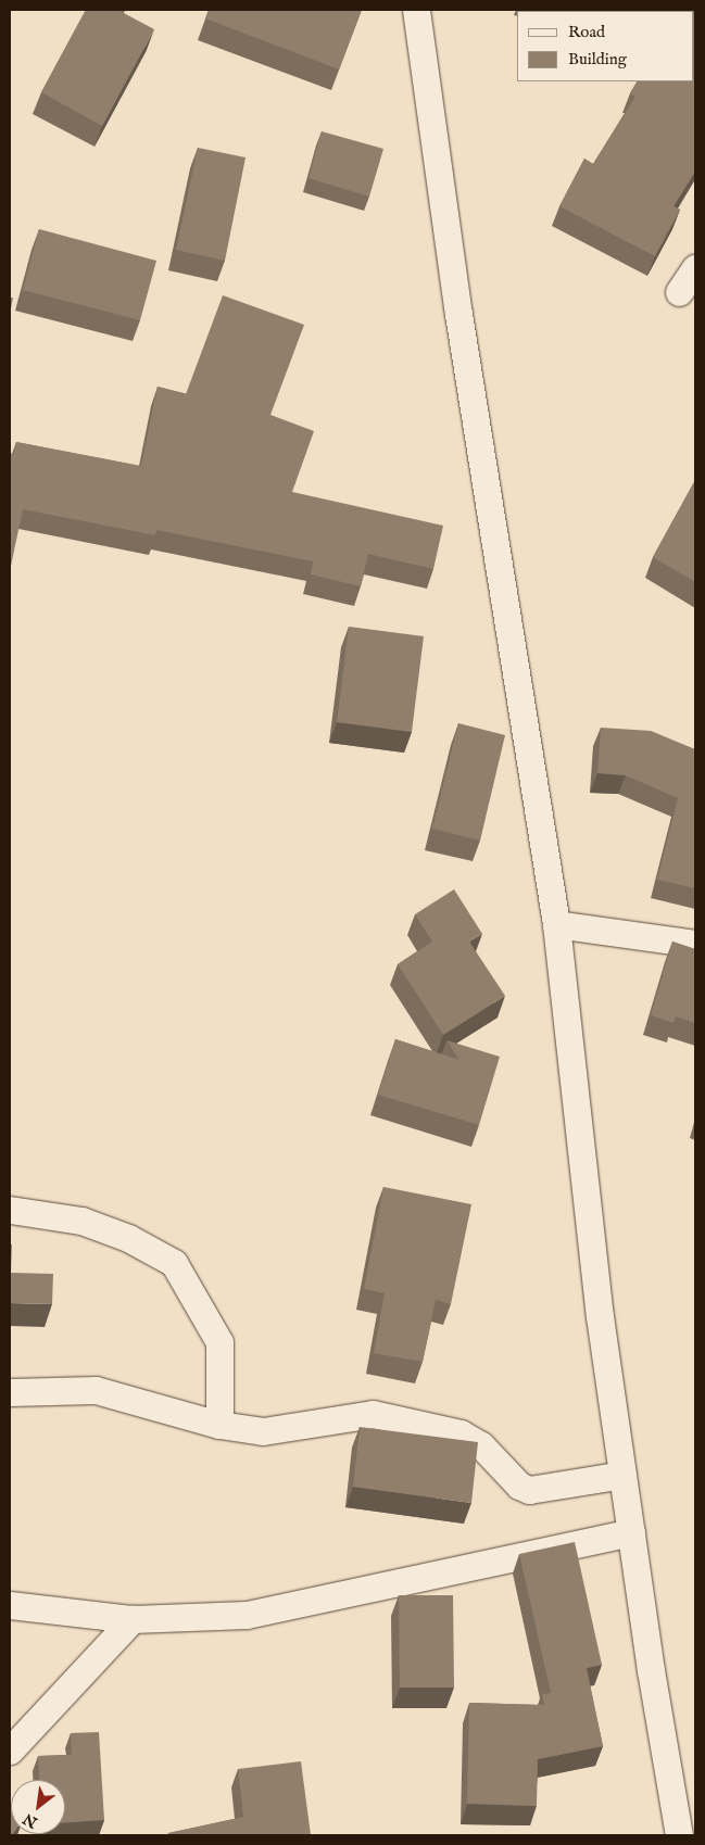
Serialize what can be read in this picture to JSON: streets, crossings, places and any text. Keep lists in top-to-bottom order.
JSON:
{
  "legend": ["Road", "Building"],
  "north": "bottom left"
}
